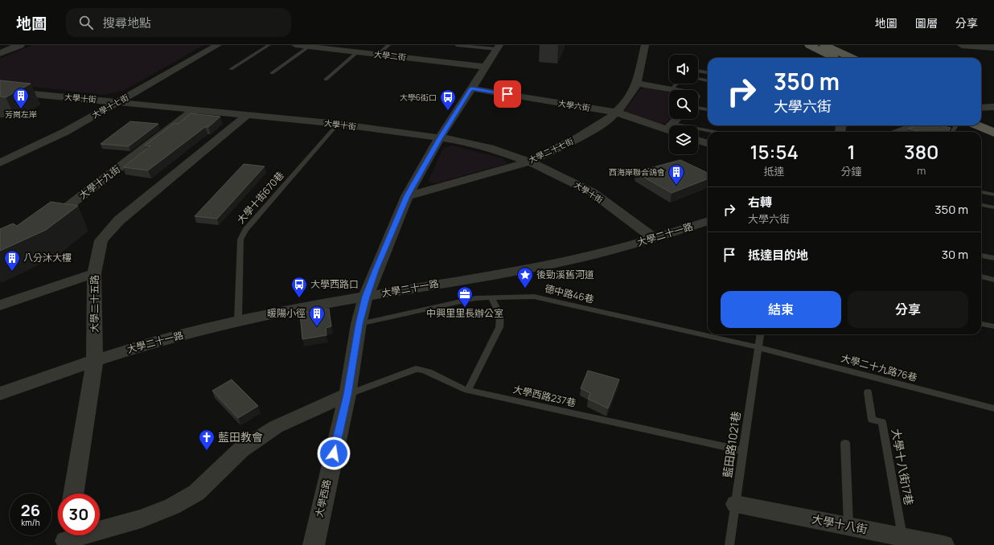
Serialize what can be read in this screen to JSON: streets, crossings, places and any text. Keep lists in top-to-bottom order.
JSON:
{
  "streets": {
    "street": [
      "大學二街",
      "大學十街",
      "大學六街",
      "大學十七街",
      "大學二十七街",
      "大學十九街",
      "大學二十一路",
      "大學二十五路",
      "大學西路",
      "大學十八街"
    ],
    "lane": [
      "大學十街670巷",
      "德中路46巷",
      "大學二十九路76巷",
      "大學西路237巷",
      "藍田路1021巷",
      "大學十八街17巷"
    ]
  },
  "crossings": [
    ["大學二街", "大學西路"],
    ["大學十街", "大學十七街"],
    ["大學十街", "大學二十七街"],
    ["大學十街", "大學十九街"],
    ["大學十街", "大學十街670巷"],
    ["大學十街", "大學二十一路"],
    ["大學十街", "大學二十五路"],
    ["大學十街", "大學西路"],
    ["大學六街", "大學二十七街"],
    ["大學六街", "大學西路"],
    ["大學二十七街", "大學西路"],
    ["大學十街670巷", "大學二十一路"],
    ["大學二十一路", "大學二十五路"],
    ["大學二十一路", "大學西路"],
    ["德中路46巷", "大學二十九路76巷"],
    ["德中路46巷", "藍田路1021巷"],
    ["德中路46巷", "大學西路"],
    ["大學二十九路76巷", "藍田路1021巷"],
    ["大學西路237巷", "藍田路1021巷"],
    ["大學西路237巷", "大學西路"],
    ["藍田路1021巷", "大學十八街"],
    ["大學十八街17巷", "大學十八街"]
  ],
  "places": {
    "building": [
      "芳崗左岸",
      "西海岸聯合鴿會",
      "八分沐大樓",
      "暖陽小徑"
    ],
    "bus stop": ["大學6街口", "大學西路口"],
    "place": ["後勁溪舊河道"],
    "office": ["中興里里長辦公室"],
    "church": ["藍田教會"]
  },
  "page": {
    "header": "地圖",
    "search": "搜尋地點",
    "nav": ["地圖", "圖層", "分享"],
    "turn": ["350 m", "大學六街"],
    "eta": [
      "15:54",
      "抵達",
      "1",
      "分鐘",
      "380",
      "m"
    ],
    "list": [
      {
        "name": "右轉",
        "note": "大學六街",
        "value": "350 m"
      },
      {
        "name": "抵達目的地",
        "value": "30 m"
      }
    ],
    "buttons": ["結束", "分享"],
    "speed": "26 km/h",
    "limit": "30"
  }
}
